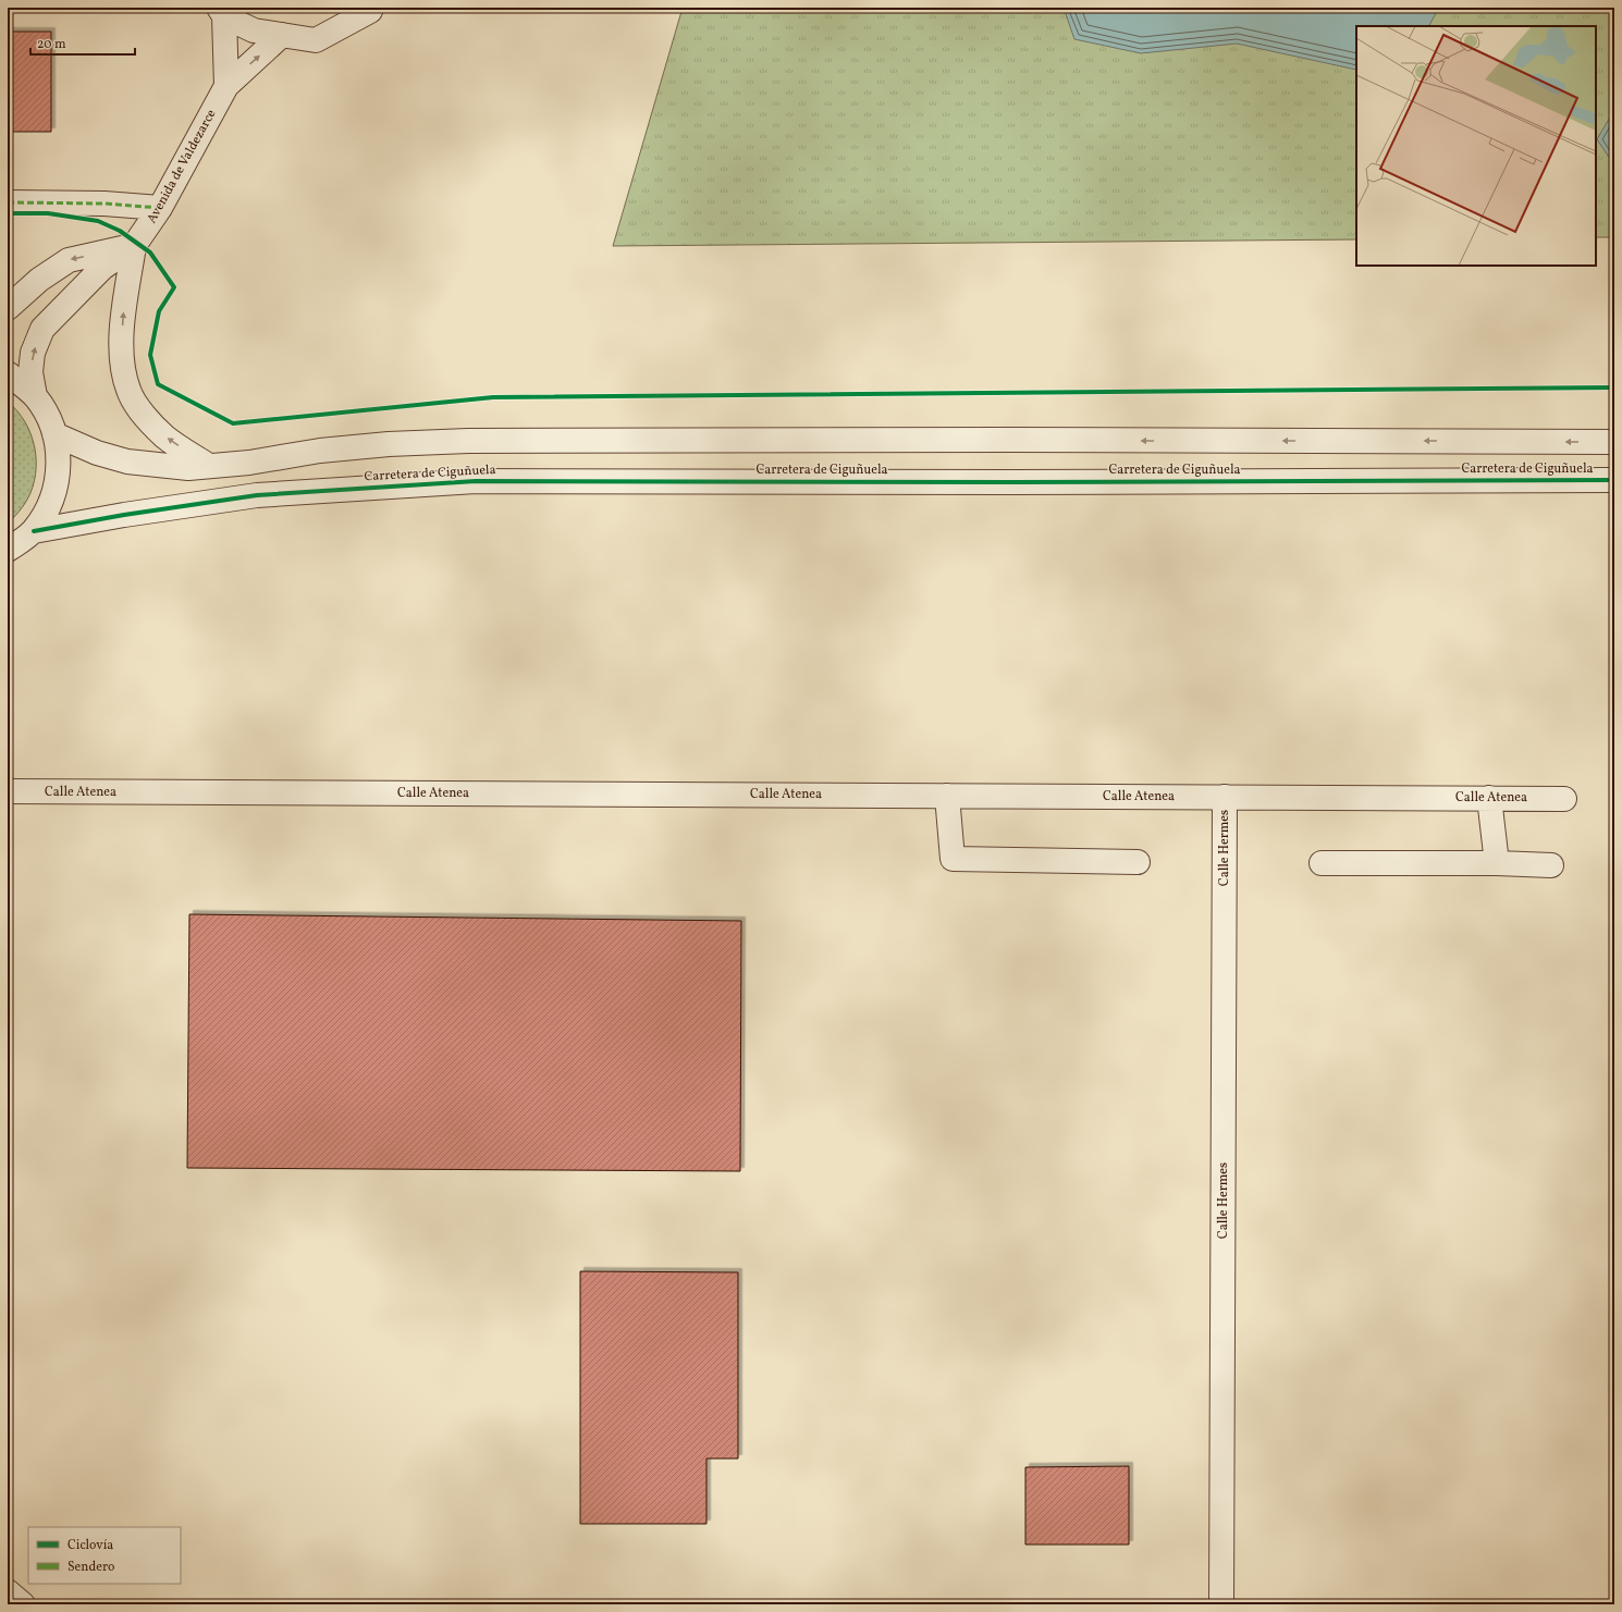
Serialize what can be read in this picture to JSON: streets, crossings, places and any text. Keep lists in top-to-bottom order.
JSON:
{
  "streets": {
    "street": [
      "Avenida de Valdezarce",
      "Carretera de Ciguñuela",
      "Calle Atenea",
      "Calle Hermes"
    ]
  },
  "crossings": [
    ["Calle Atenea", "Calle Hermes"]
  ],
  "one_way": ["Avenida de Valdezarce"],
  "legend": ["Ciclovía", "Sendero"],
  "scale_bar": "20 m"
}
